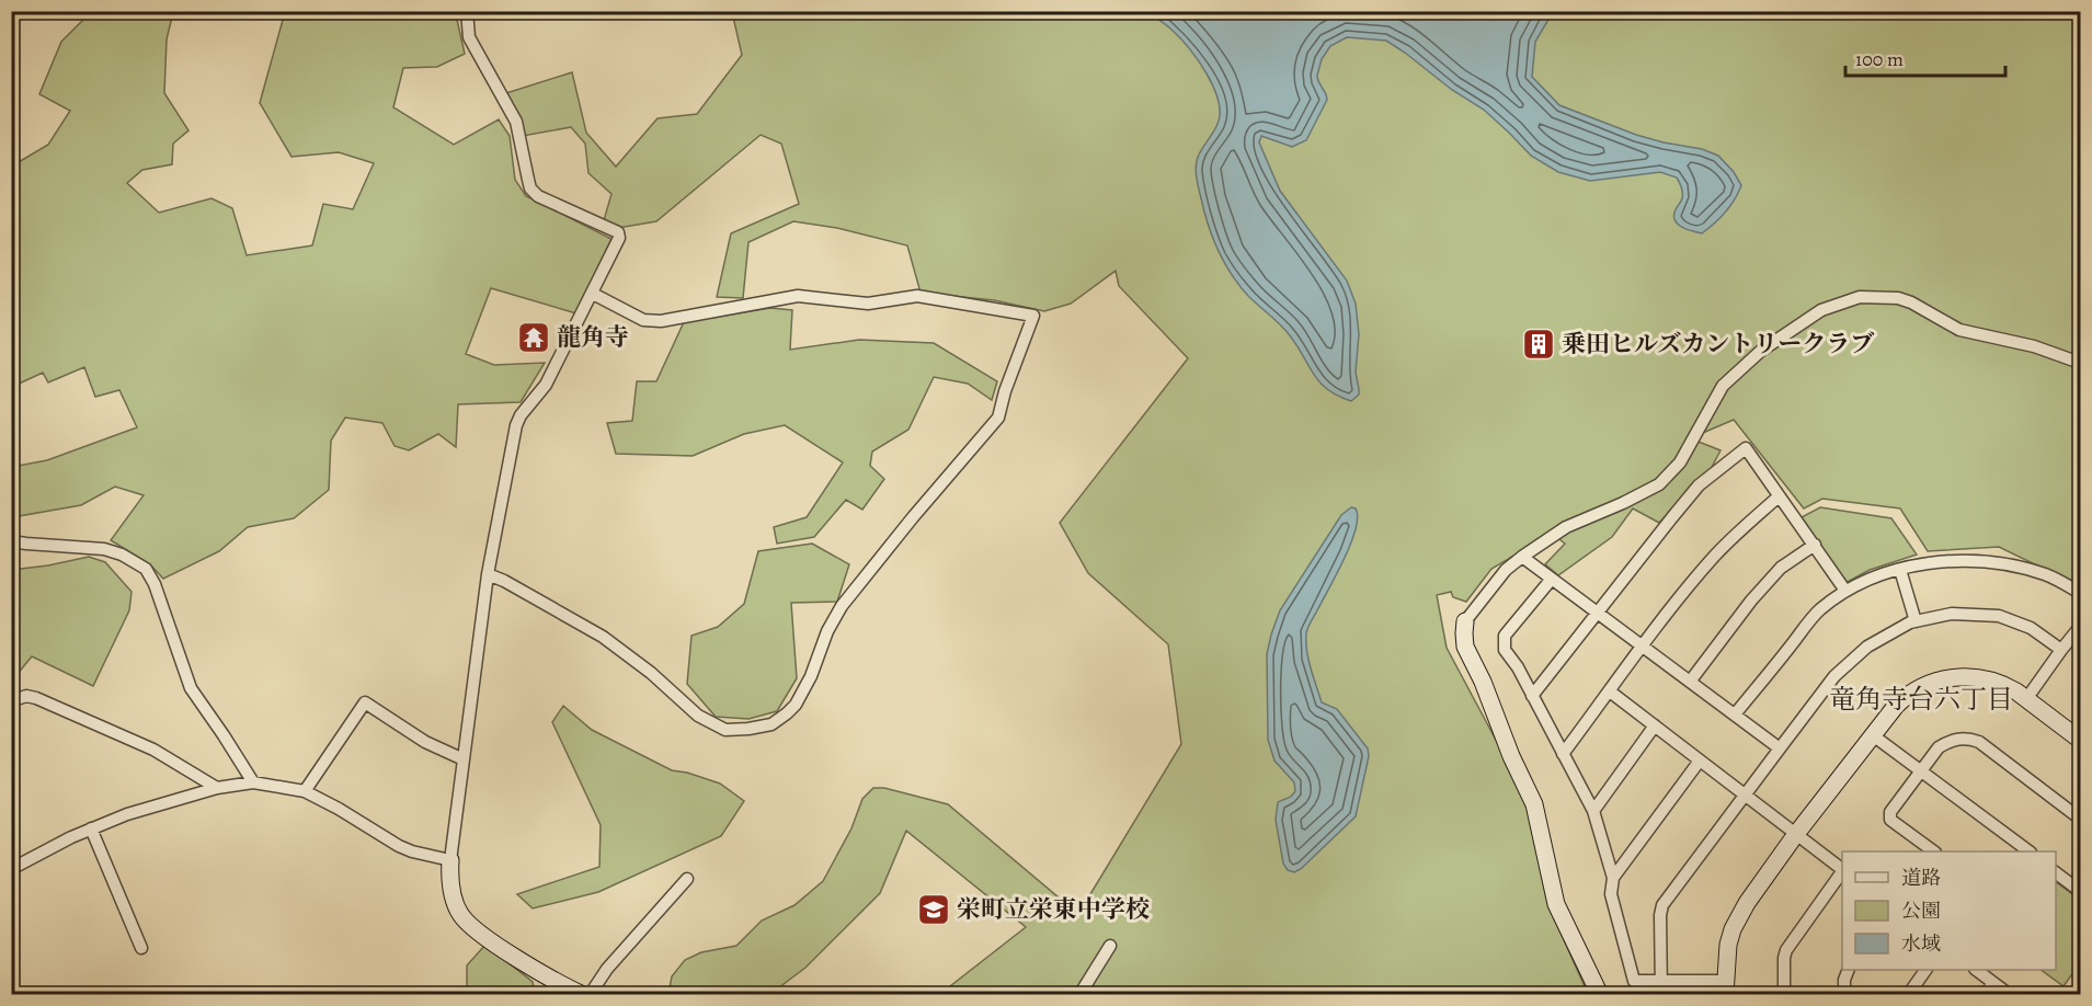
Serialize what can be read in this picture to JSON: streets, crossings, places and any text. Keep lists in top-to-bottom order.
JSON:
{
  "districts": ["竜角寺台六丁目"],
  "places": {
    "temple": ["龍角寺"],
    "building": ["乗田ヒルズカントリークラブ"],
    "school or university": ["栄町立栄東中学校"]
  },
  "legend": ["道路", "公園", "水域"],
  "scale_bar": "100 m"
}
